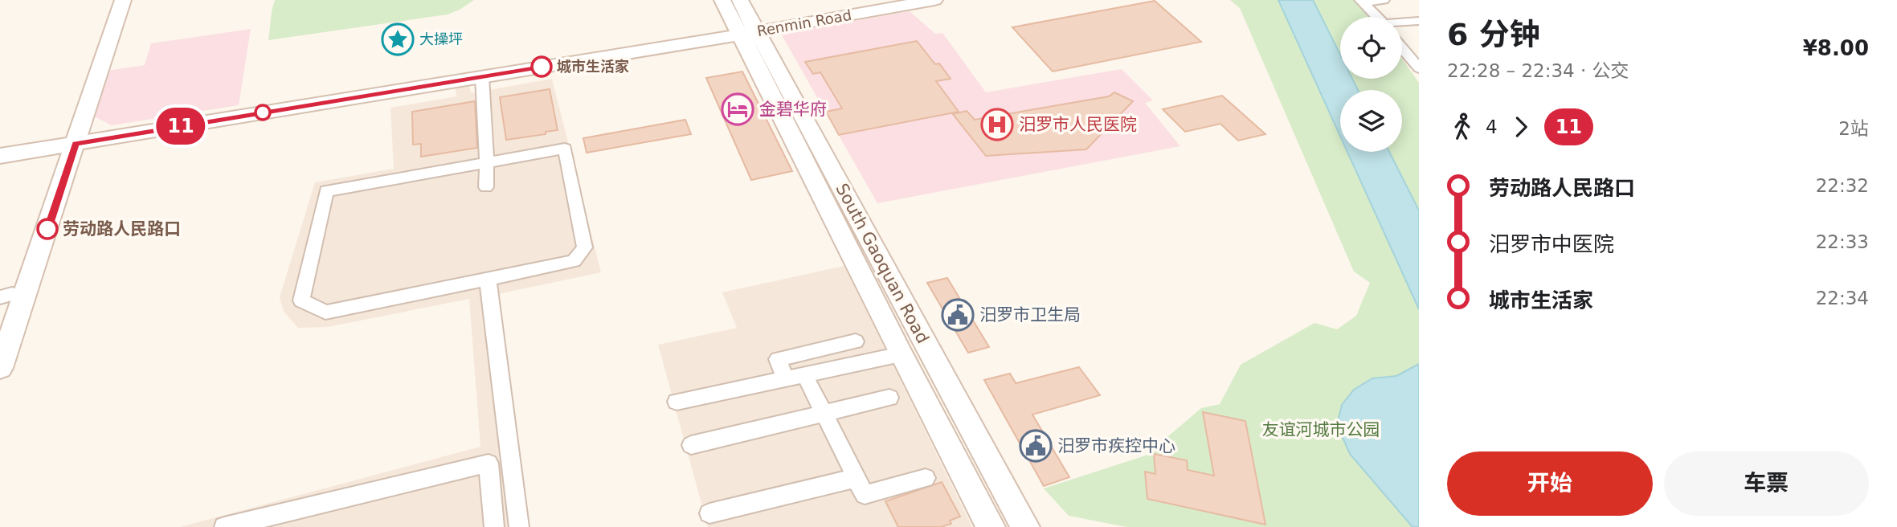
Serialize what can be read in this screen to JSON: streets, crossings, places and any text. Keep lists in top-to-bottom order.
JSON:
{
  "streets": {
    "street": ["Renmin Road", "South Gaoquan Road"]
  },
  "crossings": [
    ["Renmin Road", "South Gaoquan Road"]
  ],
  "parks": ["友谊河城市公园"],
  "places": {
    "place": ["大操坪"],
    "other": ["城市生活家", "劳动路人民路口"],
    "hotel": ["金碧华府"],
    "hospital": ["汨罗市人民医院"],
    "public building": ["汨罗市卫生局", "汨罗市疾控中心"]
  },
  "lines": ["bus line 11"],
  "page": {
    "on_map": "11",
    "heading": ["6 分钟", "22:28 – 22:34 · 公交", "¥8.00"],
    "legs": ["4", "11", "2站"],
    "list": [
      {
        "name": "劳动路人民路口",
        "value": "22:32"
      },
      {
        "name": "汨罗市中医院",
        "value": "22:33"
      },
      {
        "name": "城市生活家",
        "value": "22:34"
      }
    ],
    "buttons": ["开始", "车票"]
  }
}
